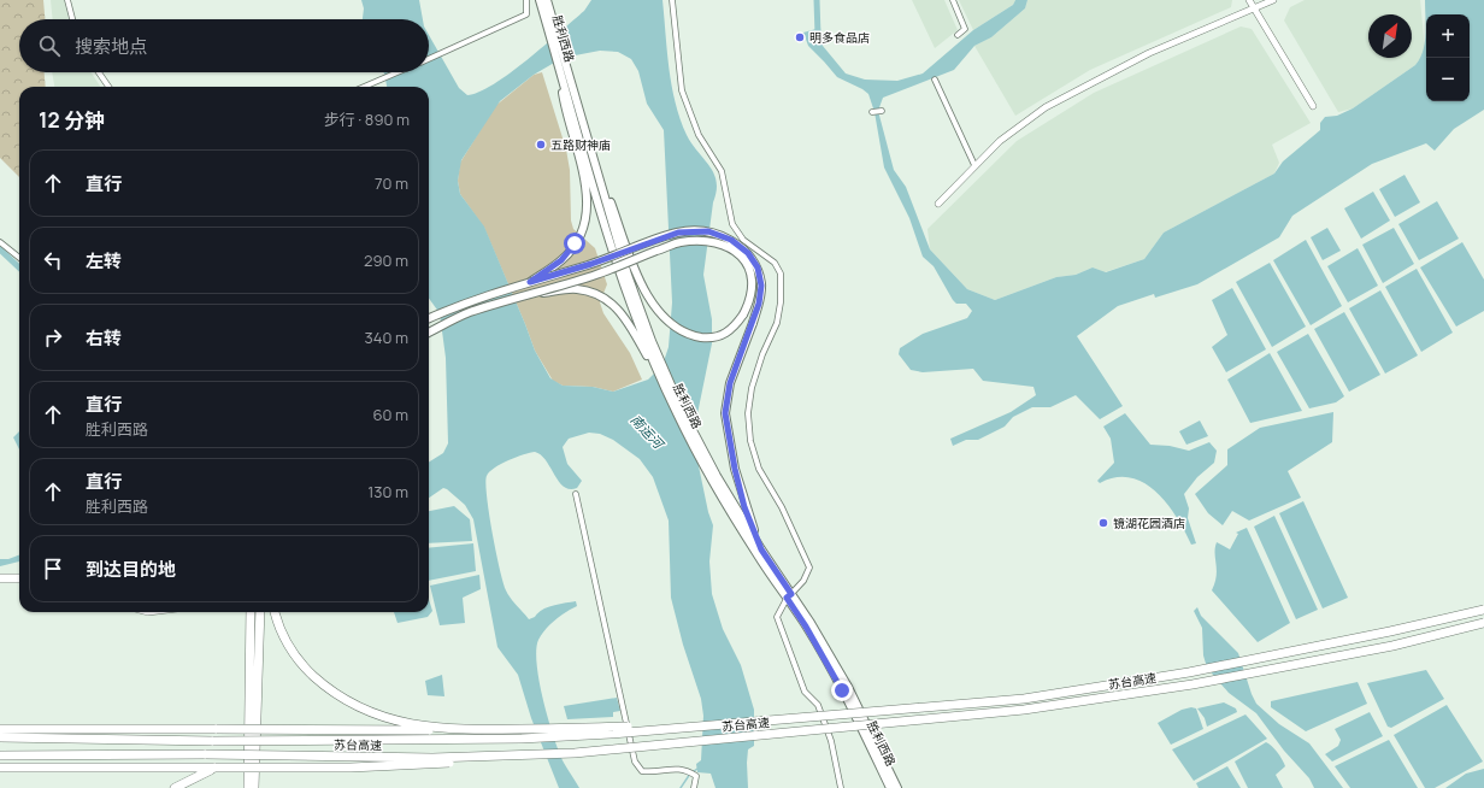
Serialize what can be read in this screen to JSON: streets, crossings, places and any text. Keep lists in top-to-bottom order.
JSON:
{
  "streets": {
    "highway": ["苏台高速"],
    "main road": ["胜利西路"]
  },
  "water": ["南运河"],
  "places": ["明多食品店", "五路财神庙", "镜湖花园酒店"],
  "north": "top right",
  "page": {
    "map_buttons": ["+", "−"],
    "search": "搜索地点",
    "heading": ["12 分钟", "步行 · 890 m"],
    "list": [
      ["直行", "70 m"],
      ["左转", "290 m"],
      ["右转", "340 m"],
      ["直行", "胜利西路", "60 m"],
      ["直行", "胜利西路", "130 m"],
      "到达目的地"
    ]
  }
}
